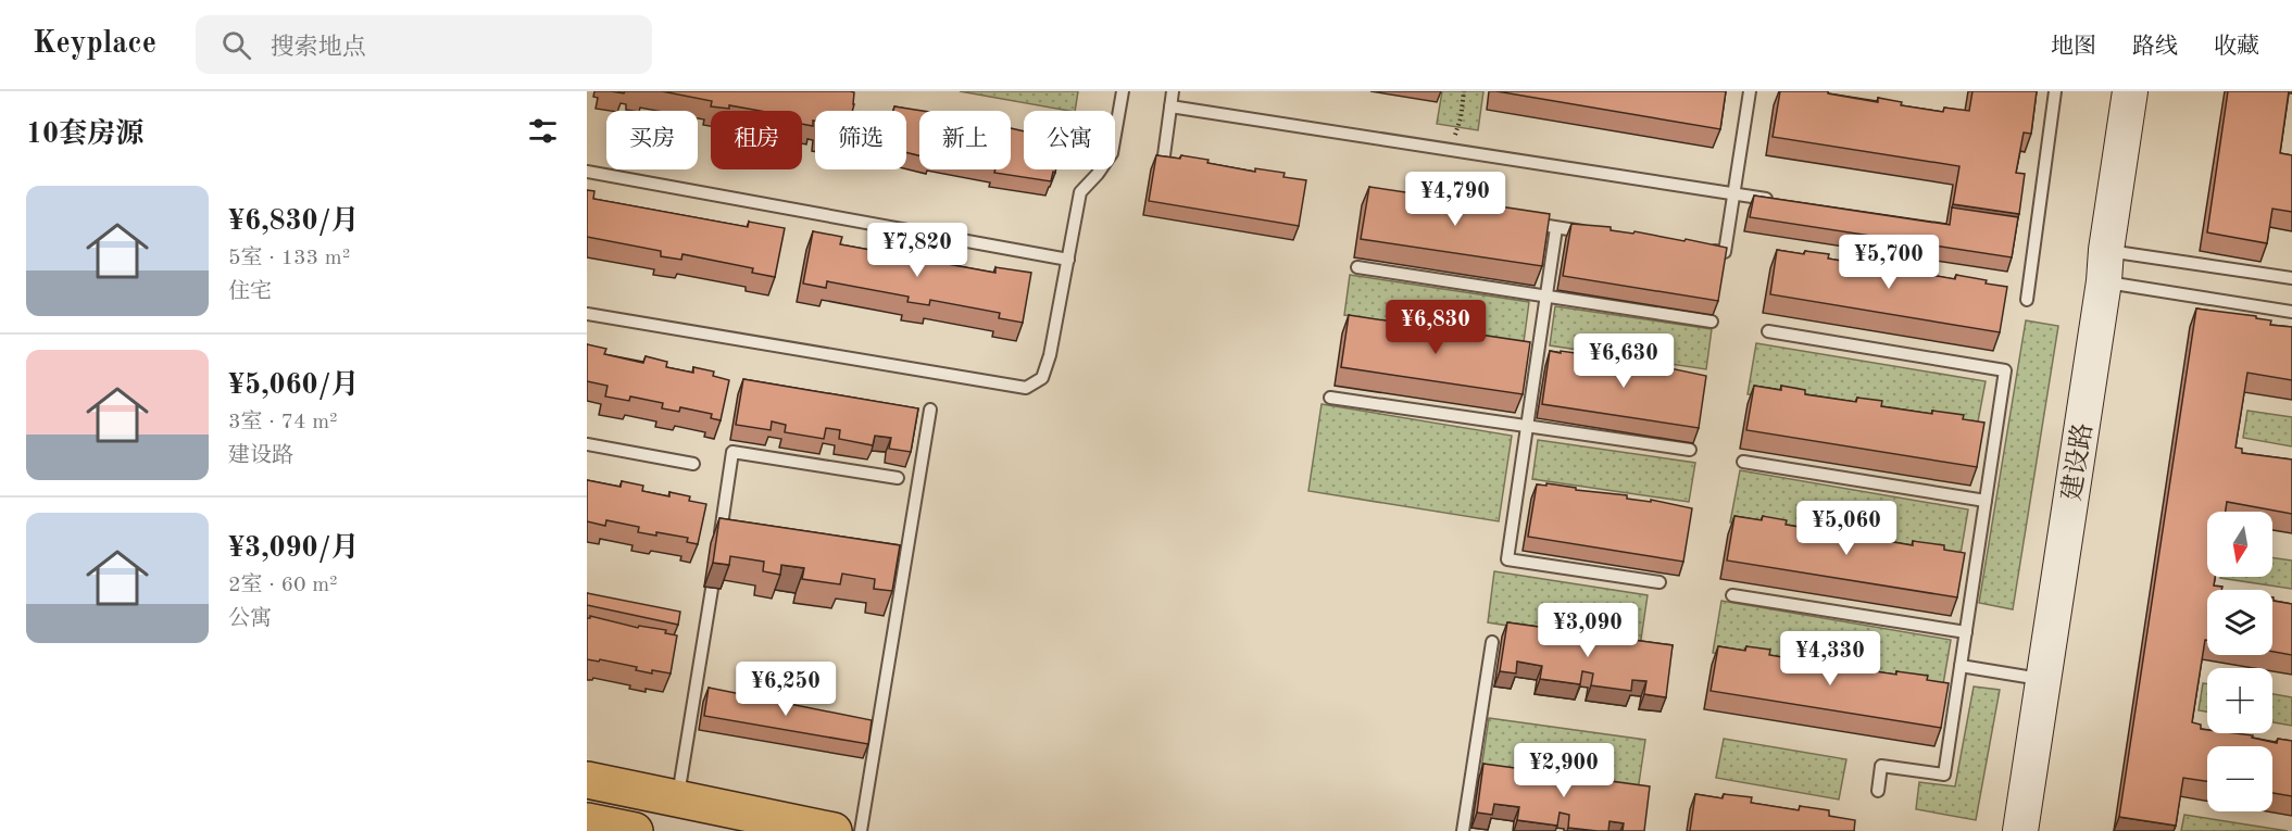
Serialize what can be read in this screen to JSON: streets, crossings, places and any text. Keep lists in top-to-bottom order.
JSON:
{
  "streets": {
    "street": ["建设路"]
  },
  "north": "bottom",
  "page": {
    "header": "Keyplace",
    "search": "搜索地点",
    "nav": ["地图", "路线", "收藏"],
    "heading": "10套房源",
    "chip": [
      "买房",
      "租房",
      "筛选",
      "新上",
      "公寓"
    ],
    "list": [
      {
        "name": "¥6,830/月",
        "note": "5室 · 133 m² · 住宅"
      },
      {
        "name": "¥5,060/月",
        "note": "3室 · 74 m² · 建设路"
      },
      {
        "name": "¥3,090/月",
        "note": "2室 · 60 m² · 公寓"
      }
    ],
    "price": [
      "¥4,790",
      "¥7,820",
      "¥5,700",
      "¥6,830",
      "¥6,630",
      "¥5,060",
      "¥3,090",
      "¥4,330",
      "¥6,250",
      "¥2,900"
    ],
    "map_buttons": ["+", "−"]
  }
}
